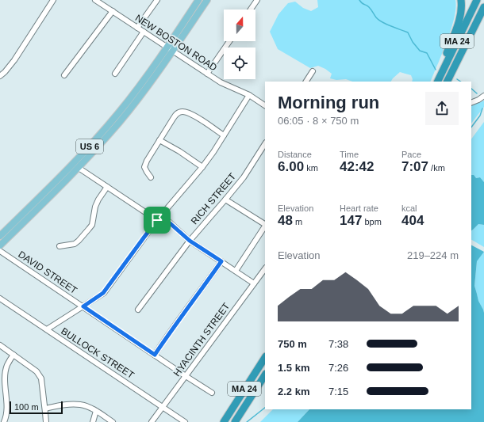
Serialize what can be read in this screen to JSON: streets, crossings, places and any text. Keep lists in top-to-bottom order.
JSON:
{
  "streets": {
    "highway": ["MA 24"],
    "main road": ["US 6"],
    "street": [
      "NEW BOSTON ROAD",
      "RICH STREET",
      "DAVID STREET",
      "HYACINTH STREET",
      "BULLOCK STREET"
    ]
  },
  "crossings": [
    ["NEW BOSTON ROAD", "US 6"],
    ["DAVID STREET", "HYACINTH STREET"],
    ["HYACINTH STREET", "BULLOCK STREET"]
  ],
  "scale_bar": "100 m",
  "north": "top",
  "page": {
    "heading": ["Morning run", "06:05 · 8 × 750 m"],
    "stats": [
      ["Distance", "6.00 km"],
      ["Time", "42:42"],
      ["Pace", "7:07 /km"],
      ["Elevation", "48 m"],
      ["Heart rate", "147 bpm"],
      ["kcal", "404"]
    ],
    "chart": ["Elevation", "219–224 m"],
    "list": [
      {
        "name": "750 m",
        "note": "7:38"
      },
      {
        "name": "1.5 km",
        "note": "7:26"
      },
      {
        "name": "2.2 km",
        "note": "7:15"
      }
    ],
    "scale": "100 m"
  }
}
